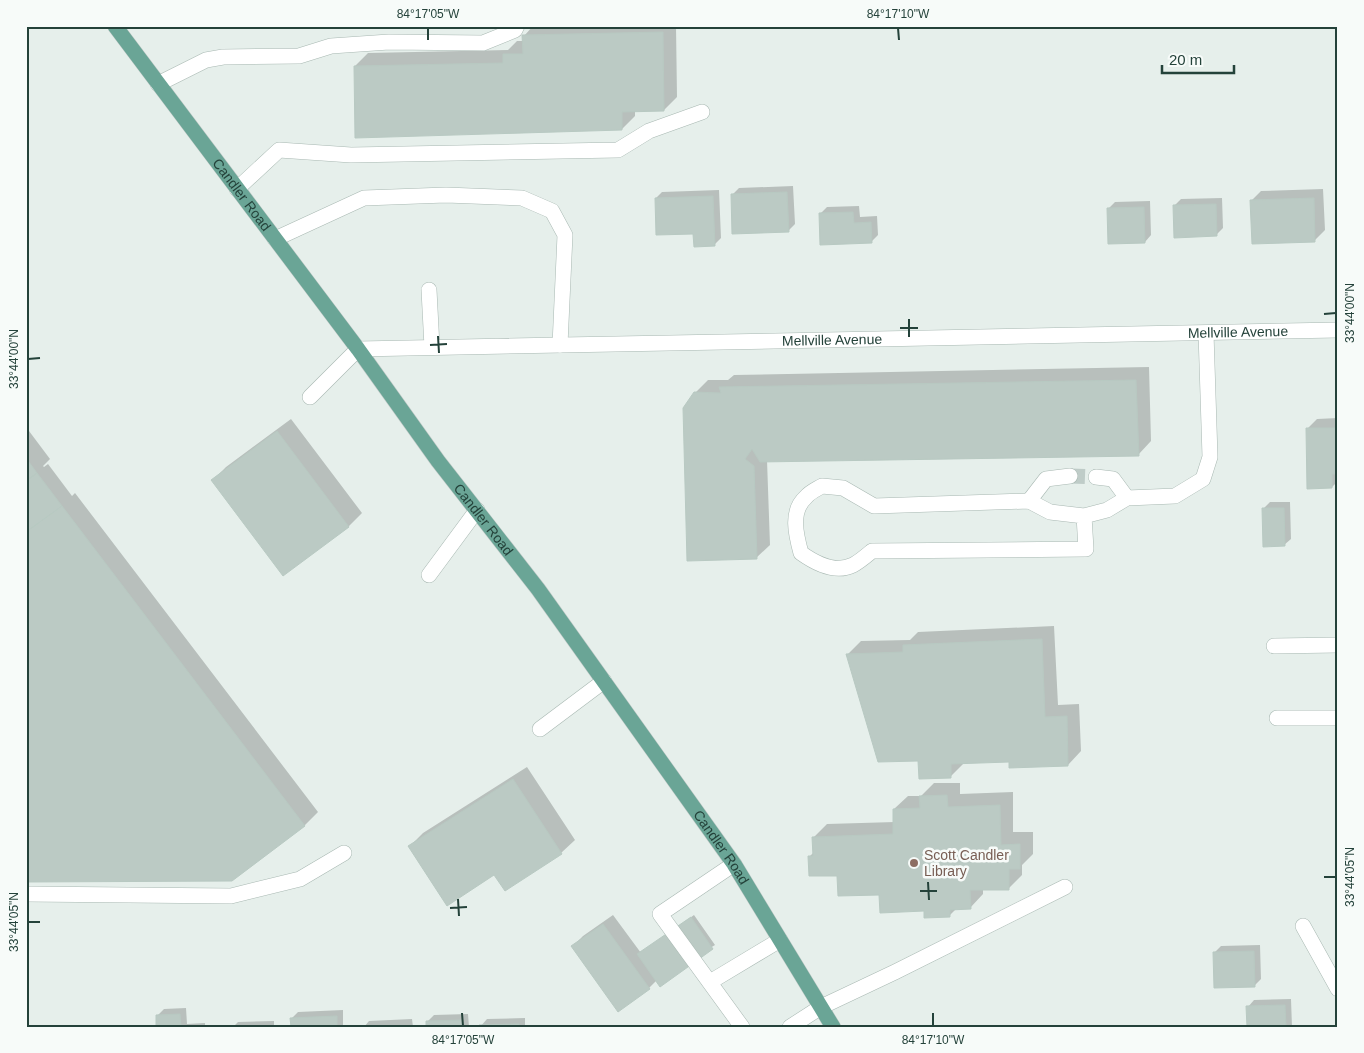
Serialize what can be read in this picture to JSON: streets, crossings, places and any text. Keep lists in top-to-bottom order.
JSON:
{
  "streets": {
    "main road": ["Candler Road"],
    "street": ["Mellville Avenue"]
  },
  "crossings": [
    ["Candler Road", "Mellville Avenue"]
  ],
  "places": ["Scott Candler Library"],
  "scale_bar": "20 m",
  "coordinates": [
    "84°17'05\"W",
    "84°17'10\"W",
    "33°44'00\"N",
    "33°44'05\"N"
  ]
}
